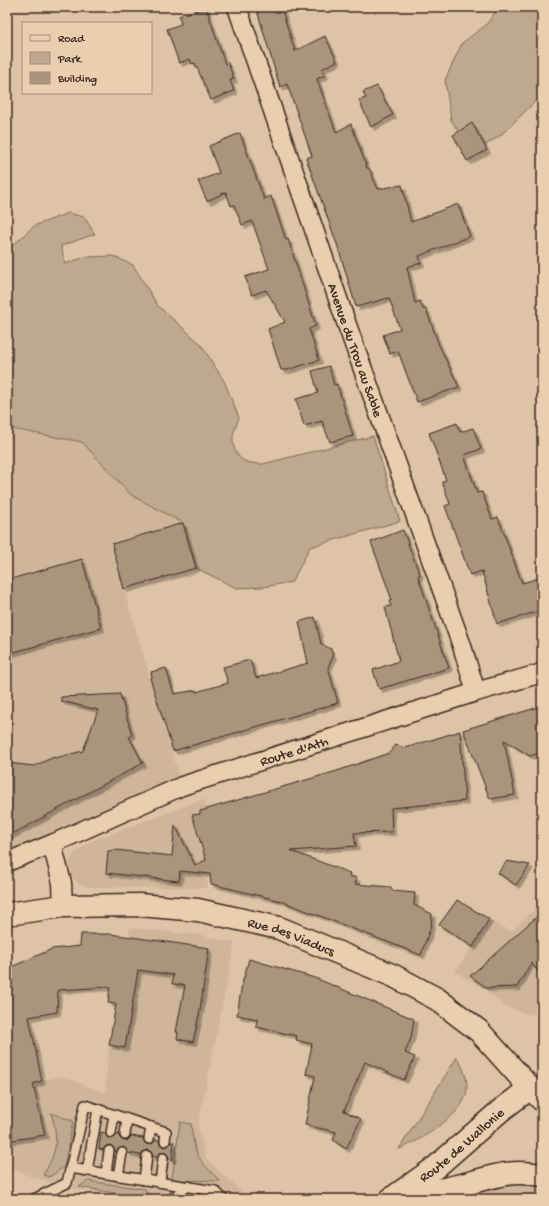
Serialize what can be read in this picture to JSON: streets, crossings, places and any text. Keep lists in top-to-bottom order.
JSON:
{
  "streets": {
    "main road": ["Rue des Viaducs", "Route de Wallonie"],
    "street": ["Avenue du Trou au Sable", "Route d'Ath"]
  },
  "crossings": [
    ["Avenue du Trou au Sable", "Route d'Ath"],
    ["Rue des Viaducs", "Route de Wallonie"]
  ],
  "legend": ["Road", "Park", "Building"]
}
